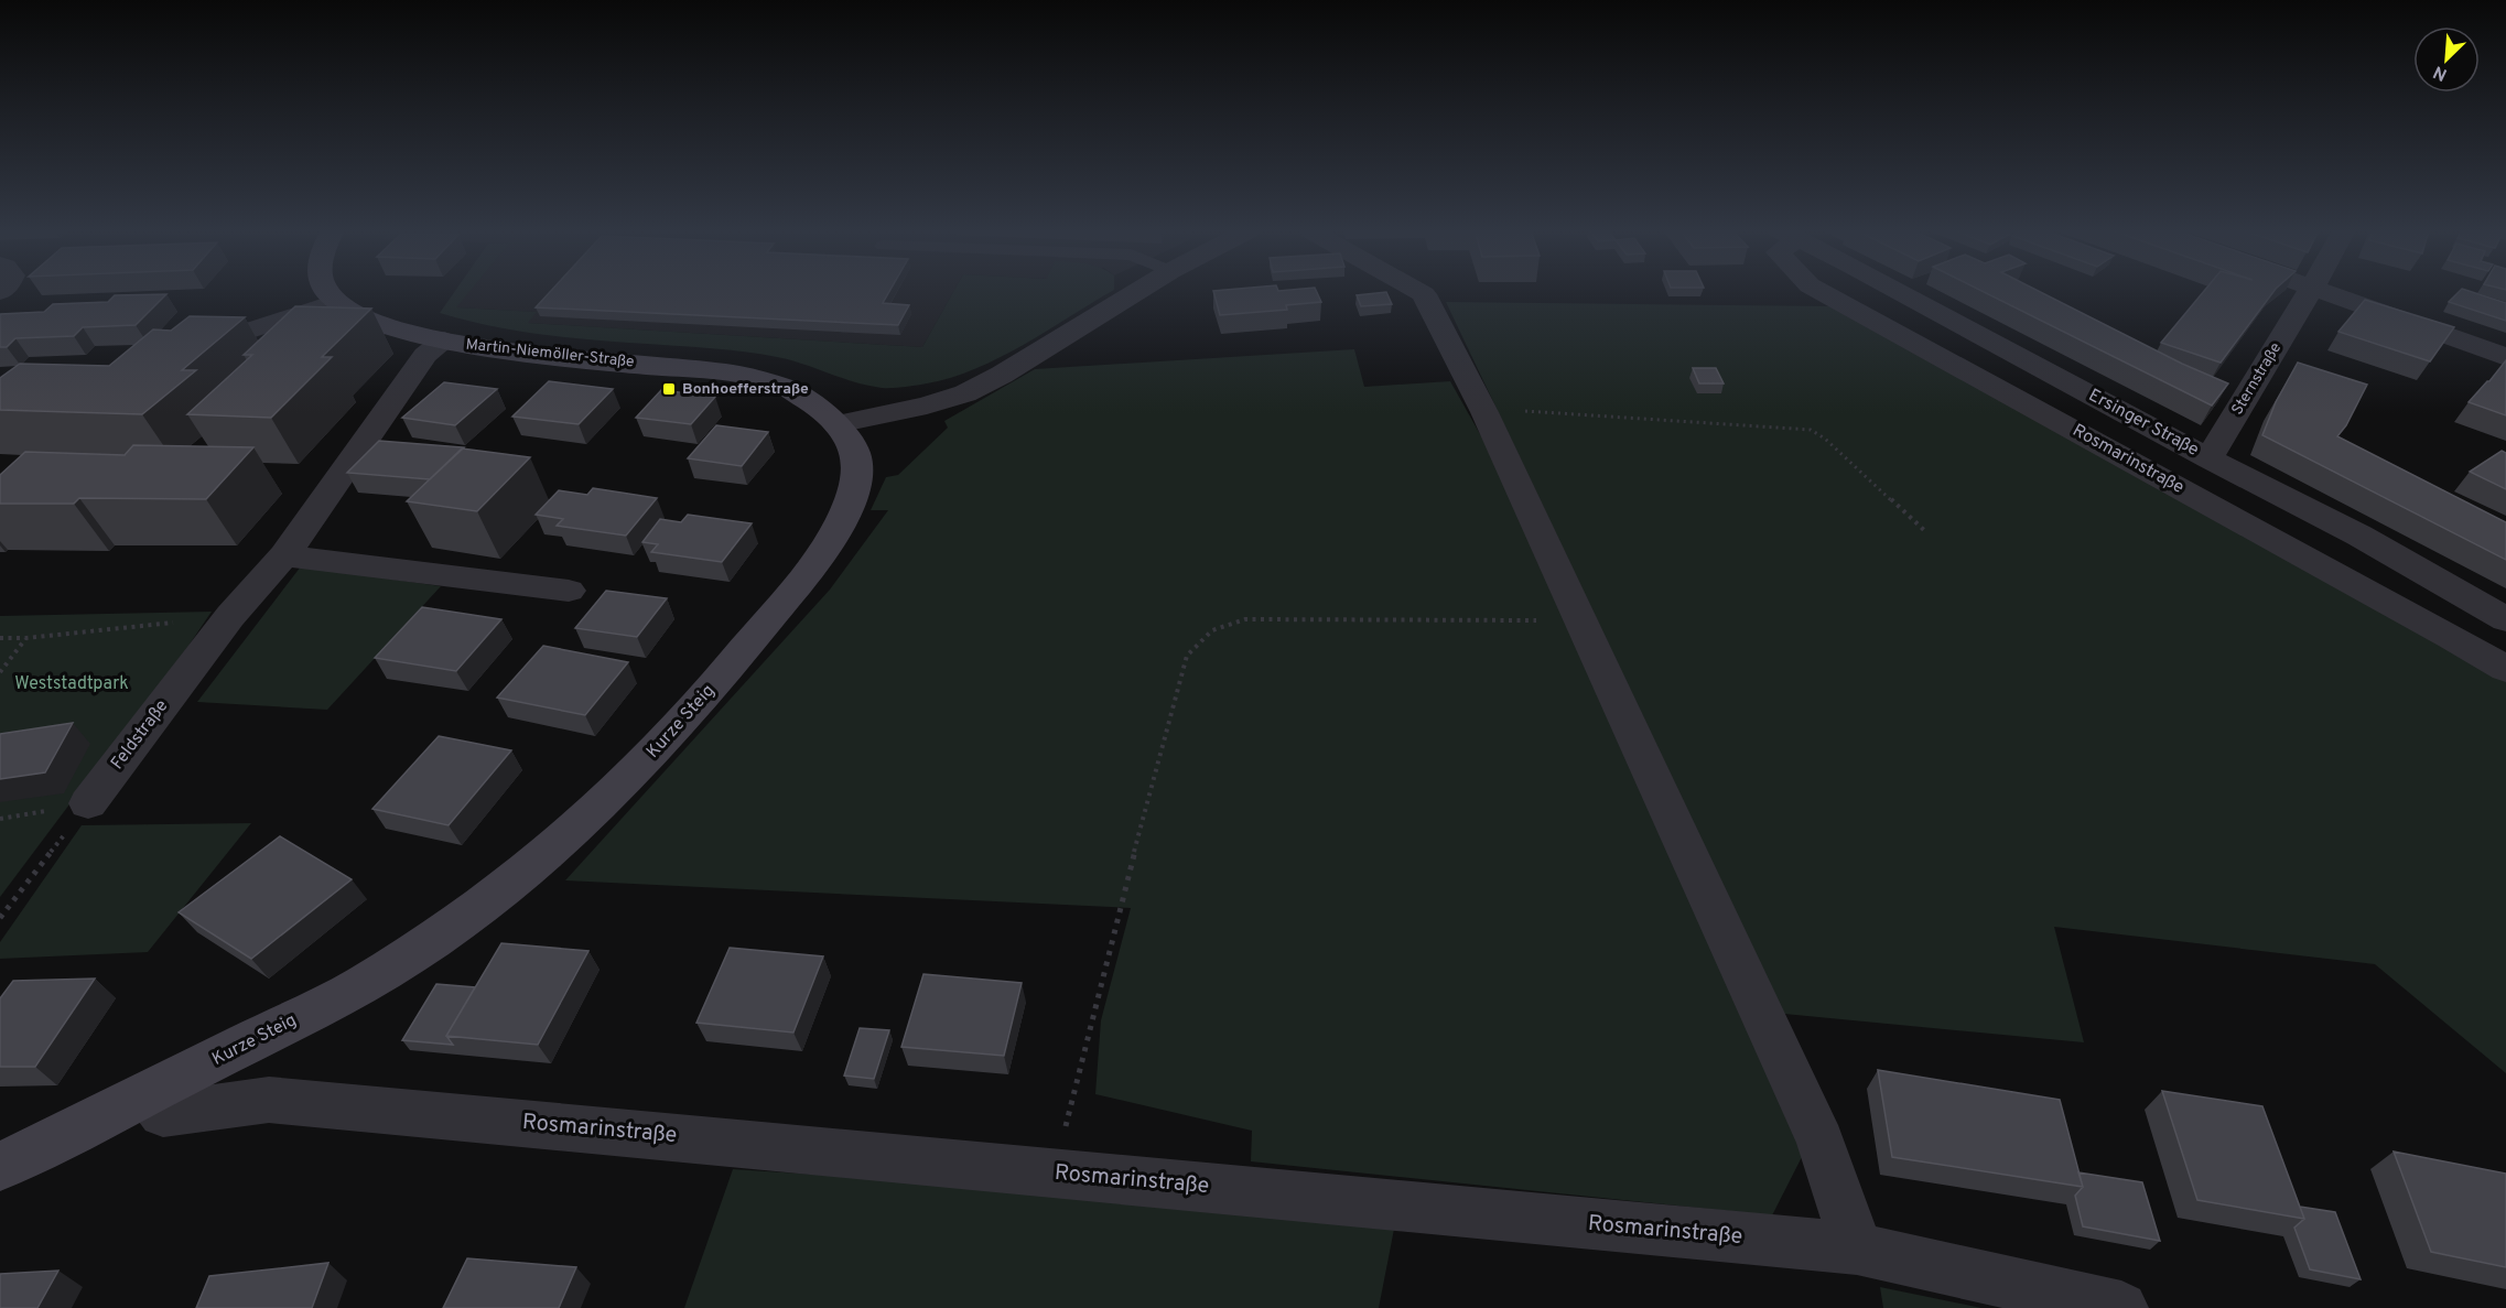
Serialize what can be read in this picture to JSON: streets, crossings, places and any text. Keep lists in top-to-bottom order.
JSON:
{
  "streets": {
    "main road": ["Martin-Niemöller-Straße", "Kurze Steig"],
    "street": [
      "Sternstraße",
      "Ersinger Straße",
      "Rosmarinstraße",
      "Feldstraße"
    ]
  },
  "crossings": [
    ["Martin-Niemöller-Straße", "Kurze Steig"],
    ["Martin-Niemöller-Straße", "Feldstraße"],
    ["Sternstraße", "Ersinger Straße"],
    ["Rosmarinstraße", "Kurze Steig"]
  ],
  "parks": ["Weststadtpark"],
  "places": {
    "transit": ["Bonhoefferstraße"]
  },
  "north": "bottom left"
}
